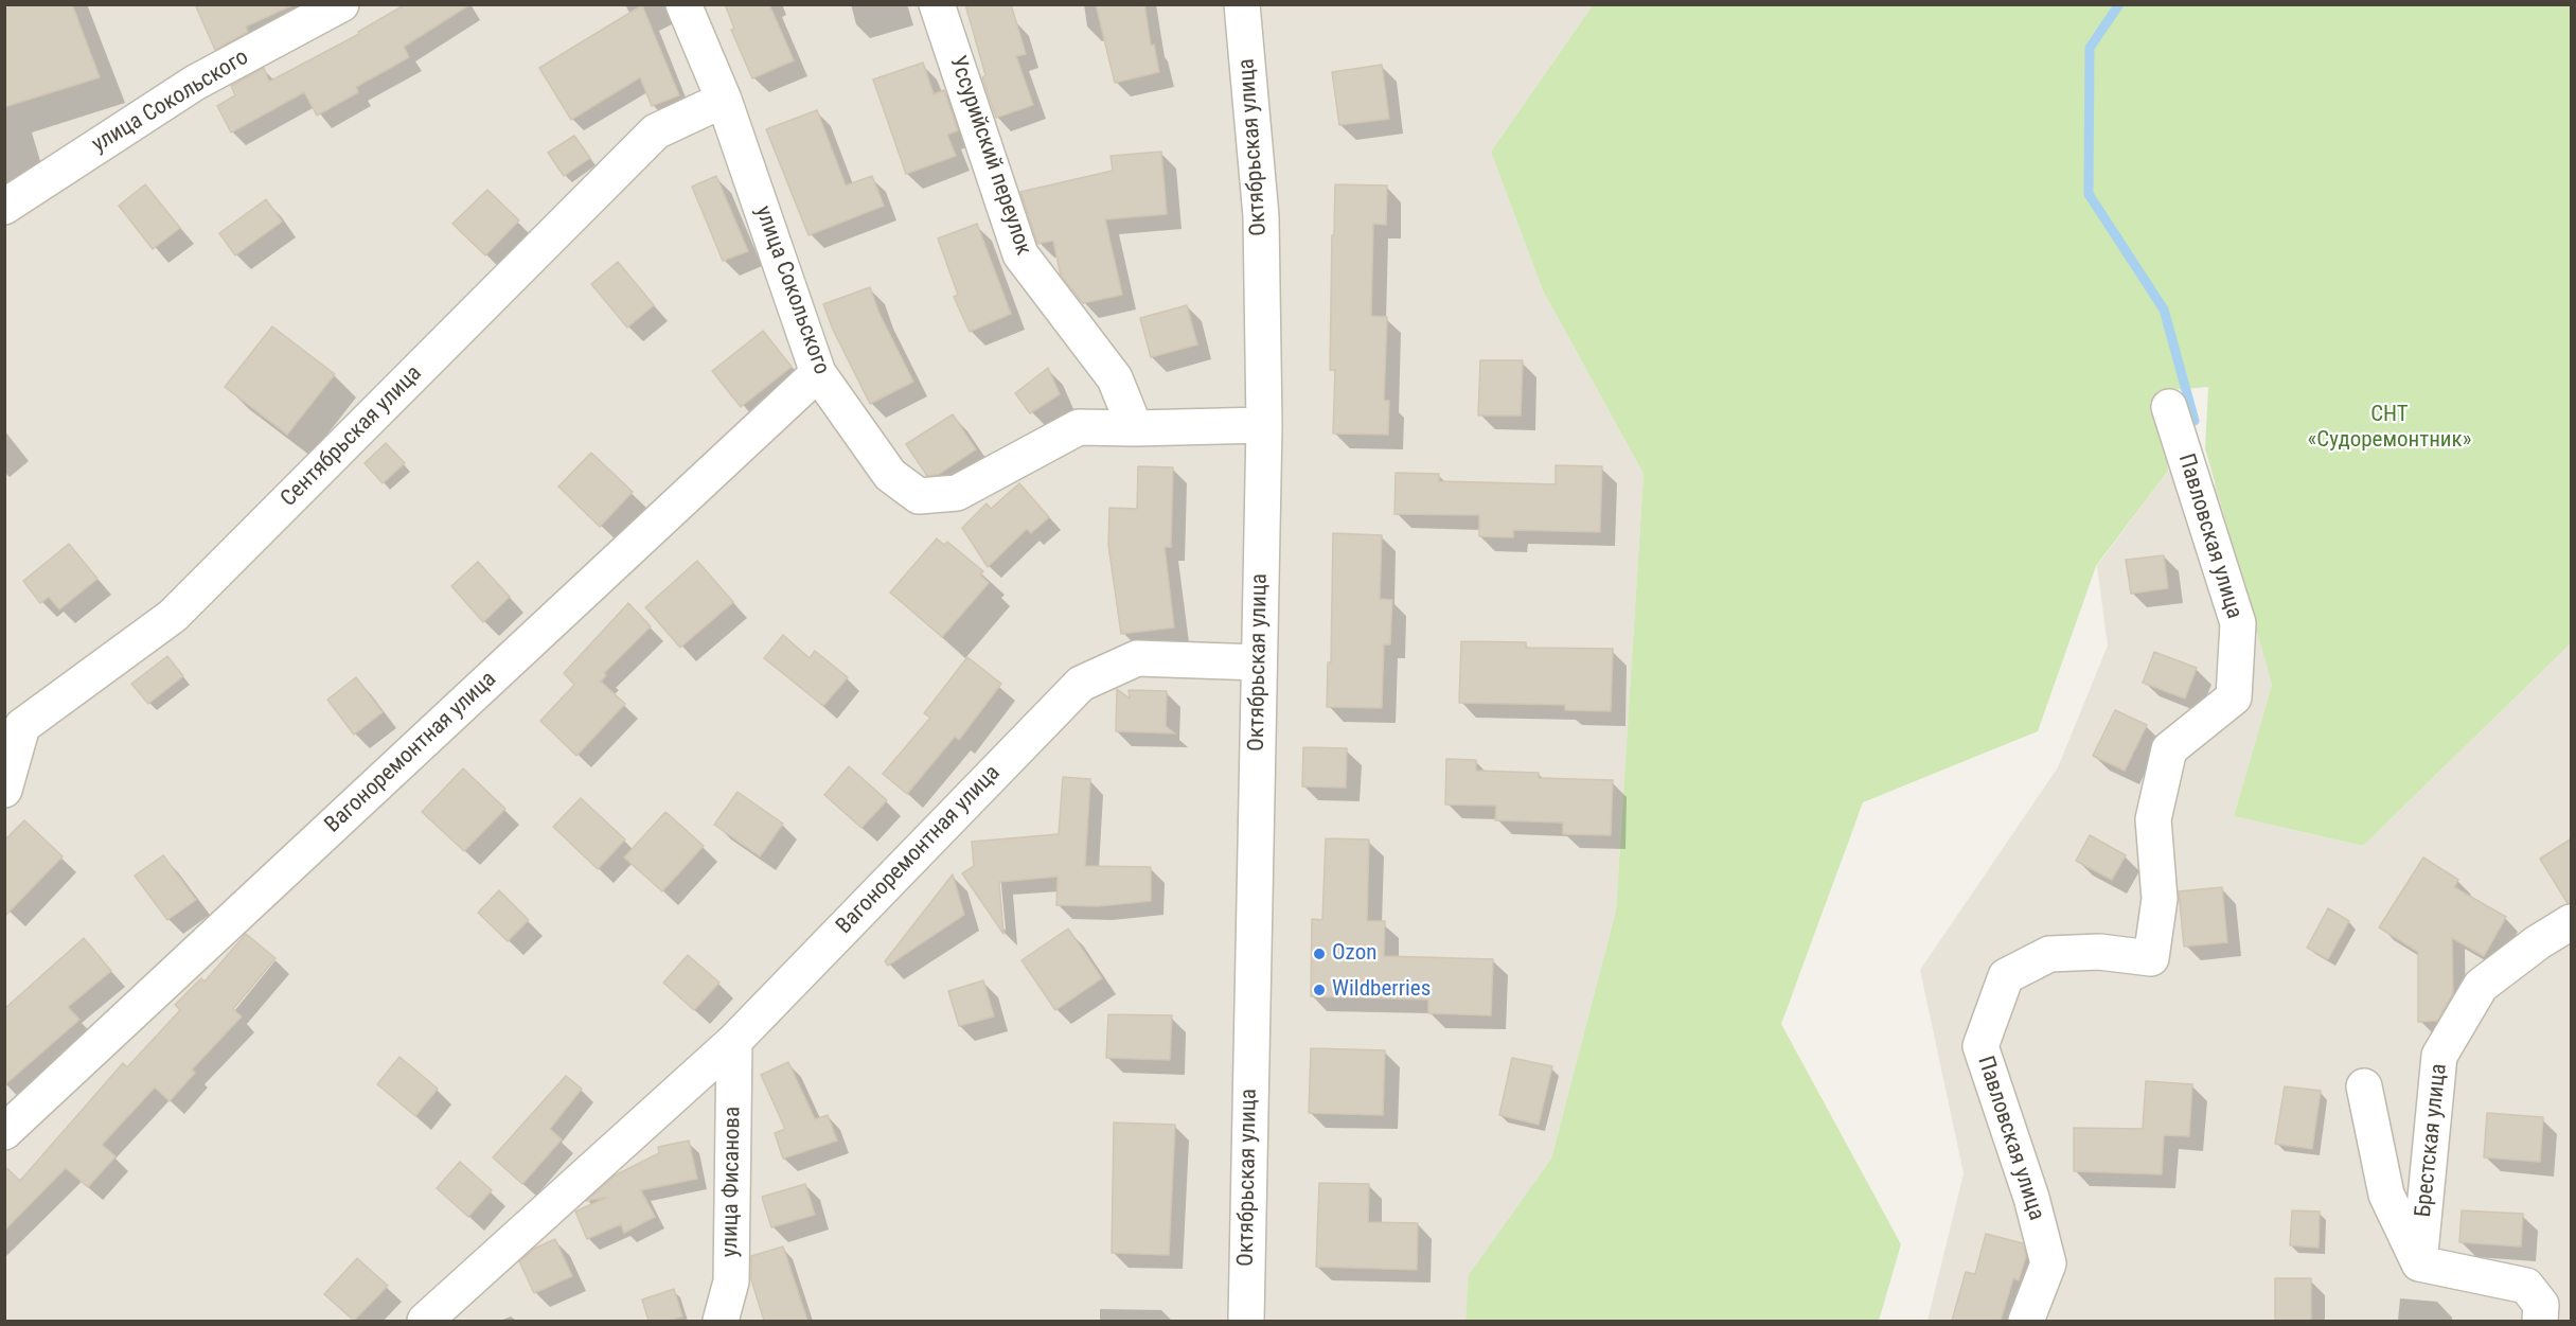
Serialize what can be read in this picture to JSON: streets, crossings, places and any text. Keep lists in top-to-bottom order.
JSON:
{
  "streets": {
    "street": [
      "улица Сокольского",
      "Октябрьская улица",
      "Уссурийский переулок",
      "Сентябрьская улица",
      "Павловская улица",
      "Вагоноремонтная улица",
      "Брестская улица",
      "улица Фисанова"
    ]
  },
  "crossings": [
    ["улица Сокольского", "Октябрьская улица"],
    ["улица Сокольского", "Уссурийский переулок"],
    ["улица Сокольского", "Сентябрьская улица"],
    ["улица Сокольского", "Вагоноремонтная улица"],
    ["Октябрьская улица", "Вагоноремонтная улица"],
    ["Вагоноремонтная улица", "улица Фисанова"]
  ],
  "parks": ["СНТ «Судоремонтник»"],
  "places": ["Ozon", "Wildberries"]
}
